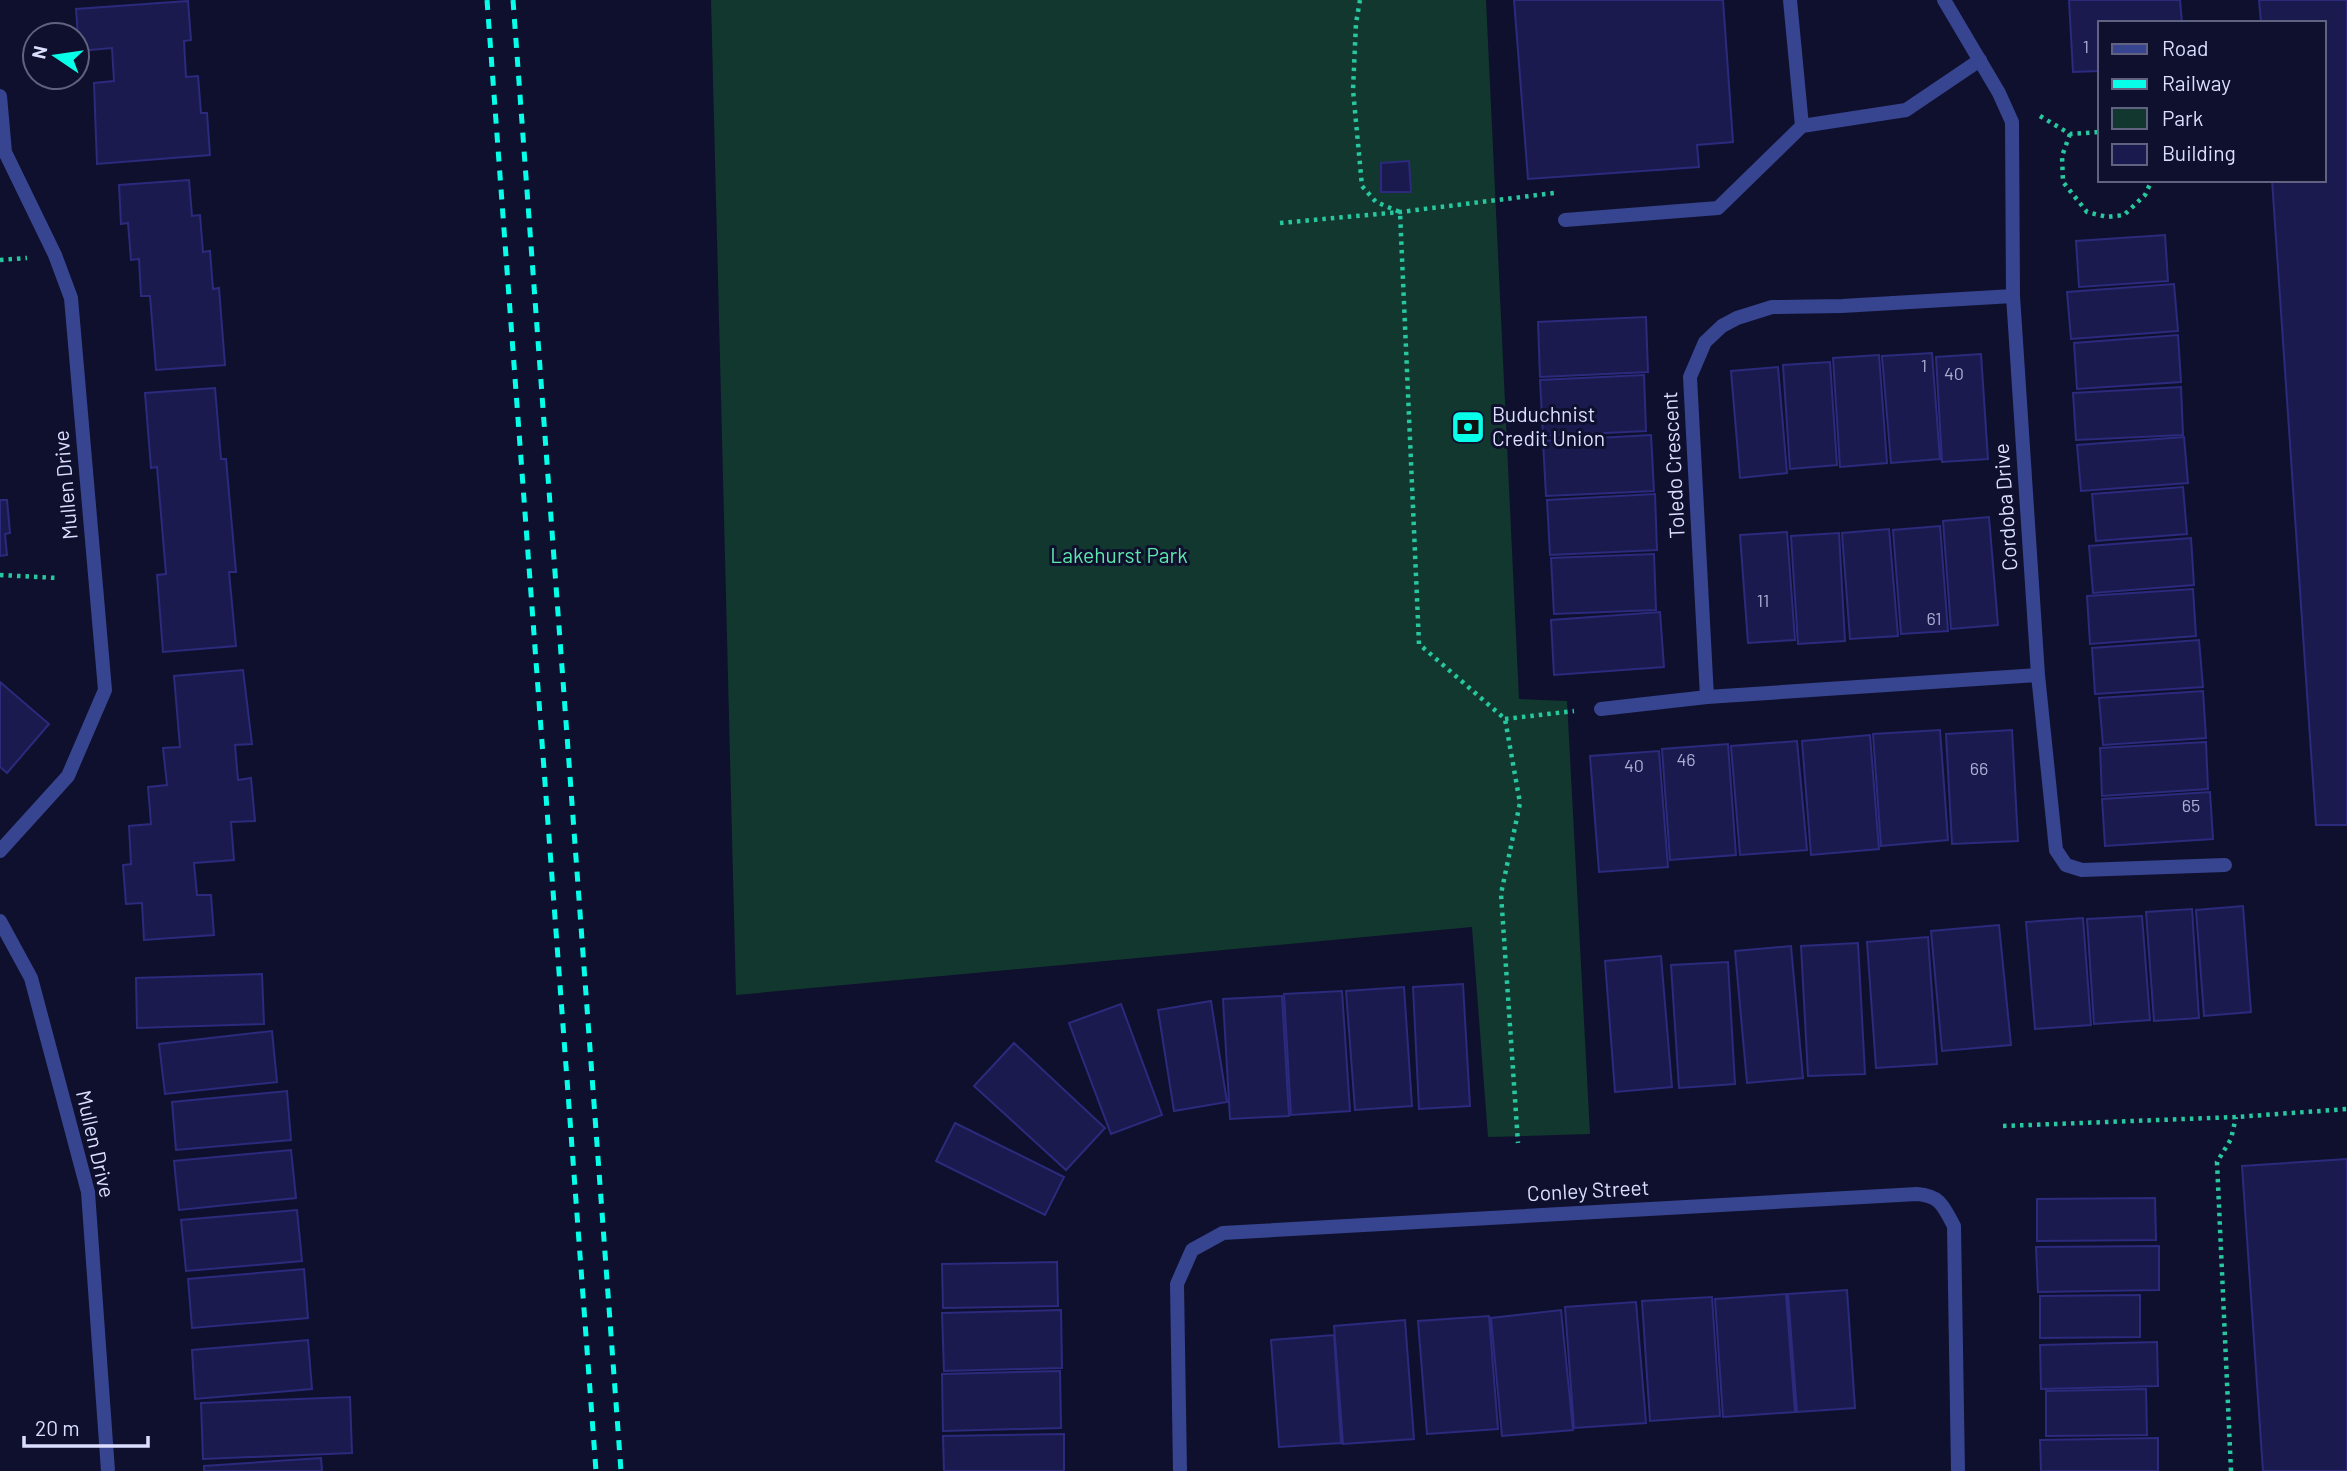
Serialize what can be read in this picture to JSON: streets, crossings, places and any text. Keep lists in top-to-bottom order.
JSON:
{
  "streets": {
    "street": [
      "Toledo Crescent",
      "Mullen Drive",
      "Cordoba Drive",
      "Conley Street"
    ]
  },
  "crossings": [
    ["Toledo Crescent", "Cordoba Drive"]
  ],
  "parks": ["Lakehurst Park"],
  "places": {
    "bank": ["Buduchnist Credit Union"]
  },
  "house_numbers": [
    "1",
    "1",
    "40",
    "11",
    "61",
    "46",
    "40",
    "66",
    "65"
  ],
  "legend": [
    "Road",
    "Railway",
    "Park",
    "Building"
  ],
  "scale_bar": "20 m",
  "north": "left"
}
